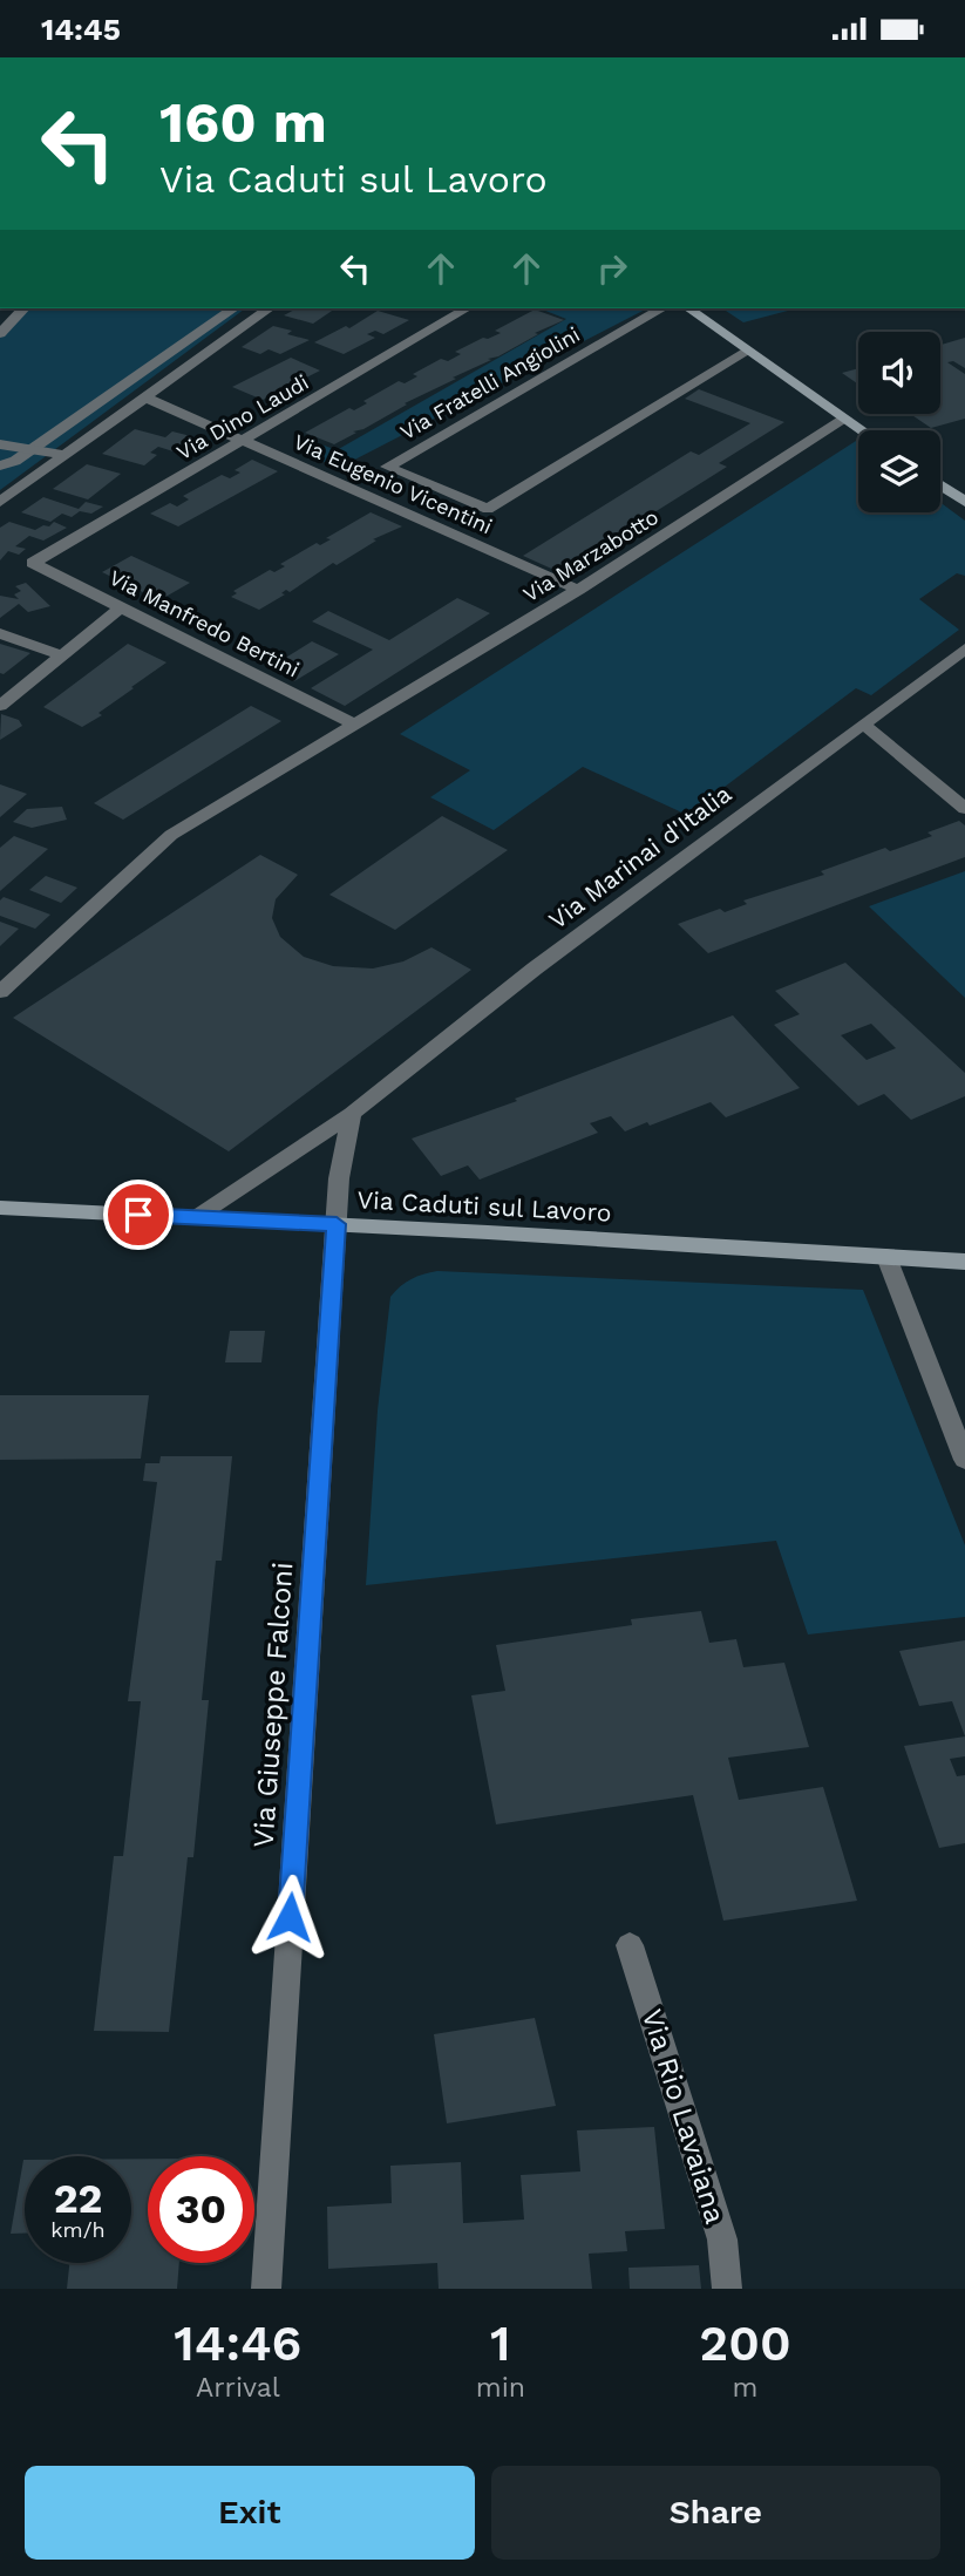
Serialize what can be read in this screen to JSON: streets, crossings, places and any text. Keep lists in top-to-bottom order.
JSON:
{
  "streets": {
    "main road": ["Via Caduti sul Lavoro"],
    "street": [
      "Via Fratelli Angiolini",
      "Via Dino Laudi",
      "Via Eugenio Vicentini",
      "Via Marzabotto",
      "Via Manfredo Bertini",
      "Via Marinai d'Italia",
      "Via Giuseppe Falconi",
      "Via Rio Lavaiana"
    ]
  },
  "crossings": [
    ["Via Fratelli Angiolini", "Via Eugenio Vicentini"],
    ["Via Dino Laudi", "Via Eugenio Vicentini"],
    ["Via Dino Laudi", "Via Manfredo Bertini"],
    ["Via Eugenio Vicentini", "Via Marzabotto"],
    ["Via Marzabotto", "Via Manfredo Bertini"],
    ["Via Marinai d'Italia", "Via Caduti sul Lavoro"],
    ["Via Caduti sul Lavoro", "Via Giuseppe Falconi"]
  ],
  "page": {
    "status": "14:45",
    "turn": ["160 m", "Via Caduti sul Lavoro"],
    "speed": "22 km/h",
    "limit": "30",
    "eta": [
      "14:46",
      "Arrival",
      "1",
      "min",
      "200",
      "m"
    ],
    "buttons": ["Exit", "Share"]
  }
}
